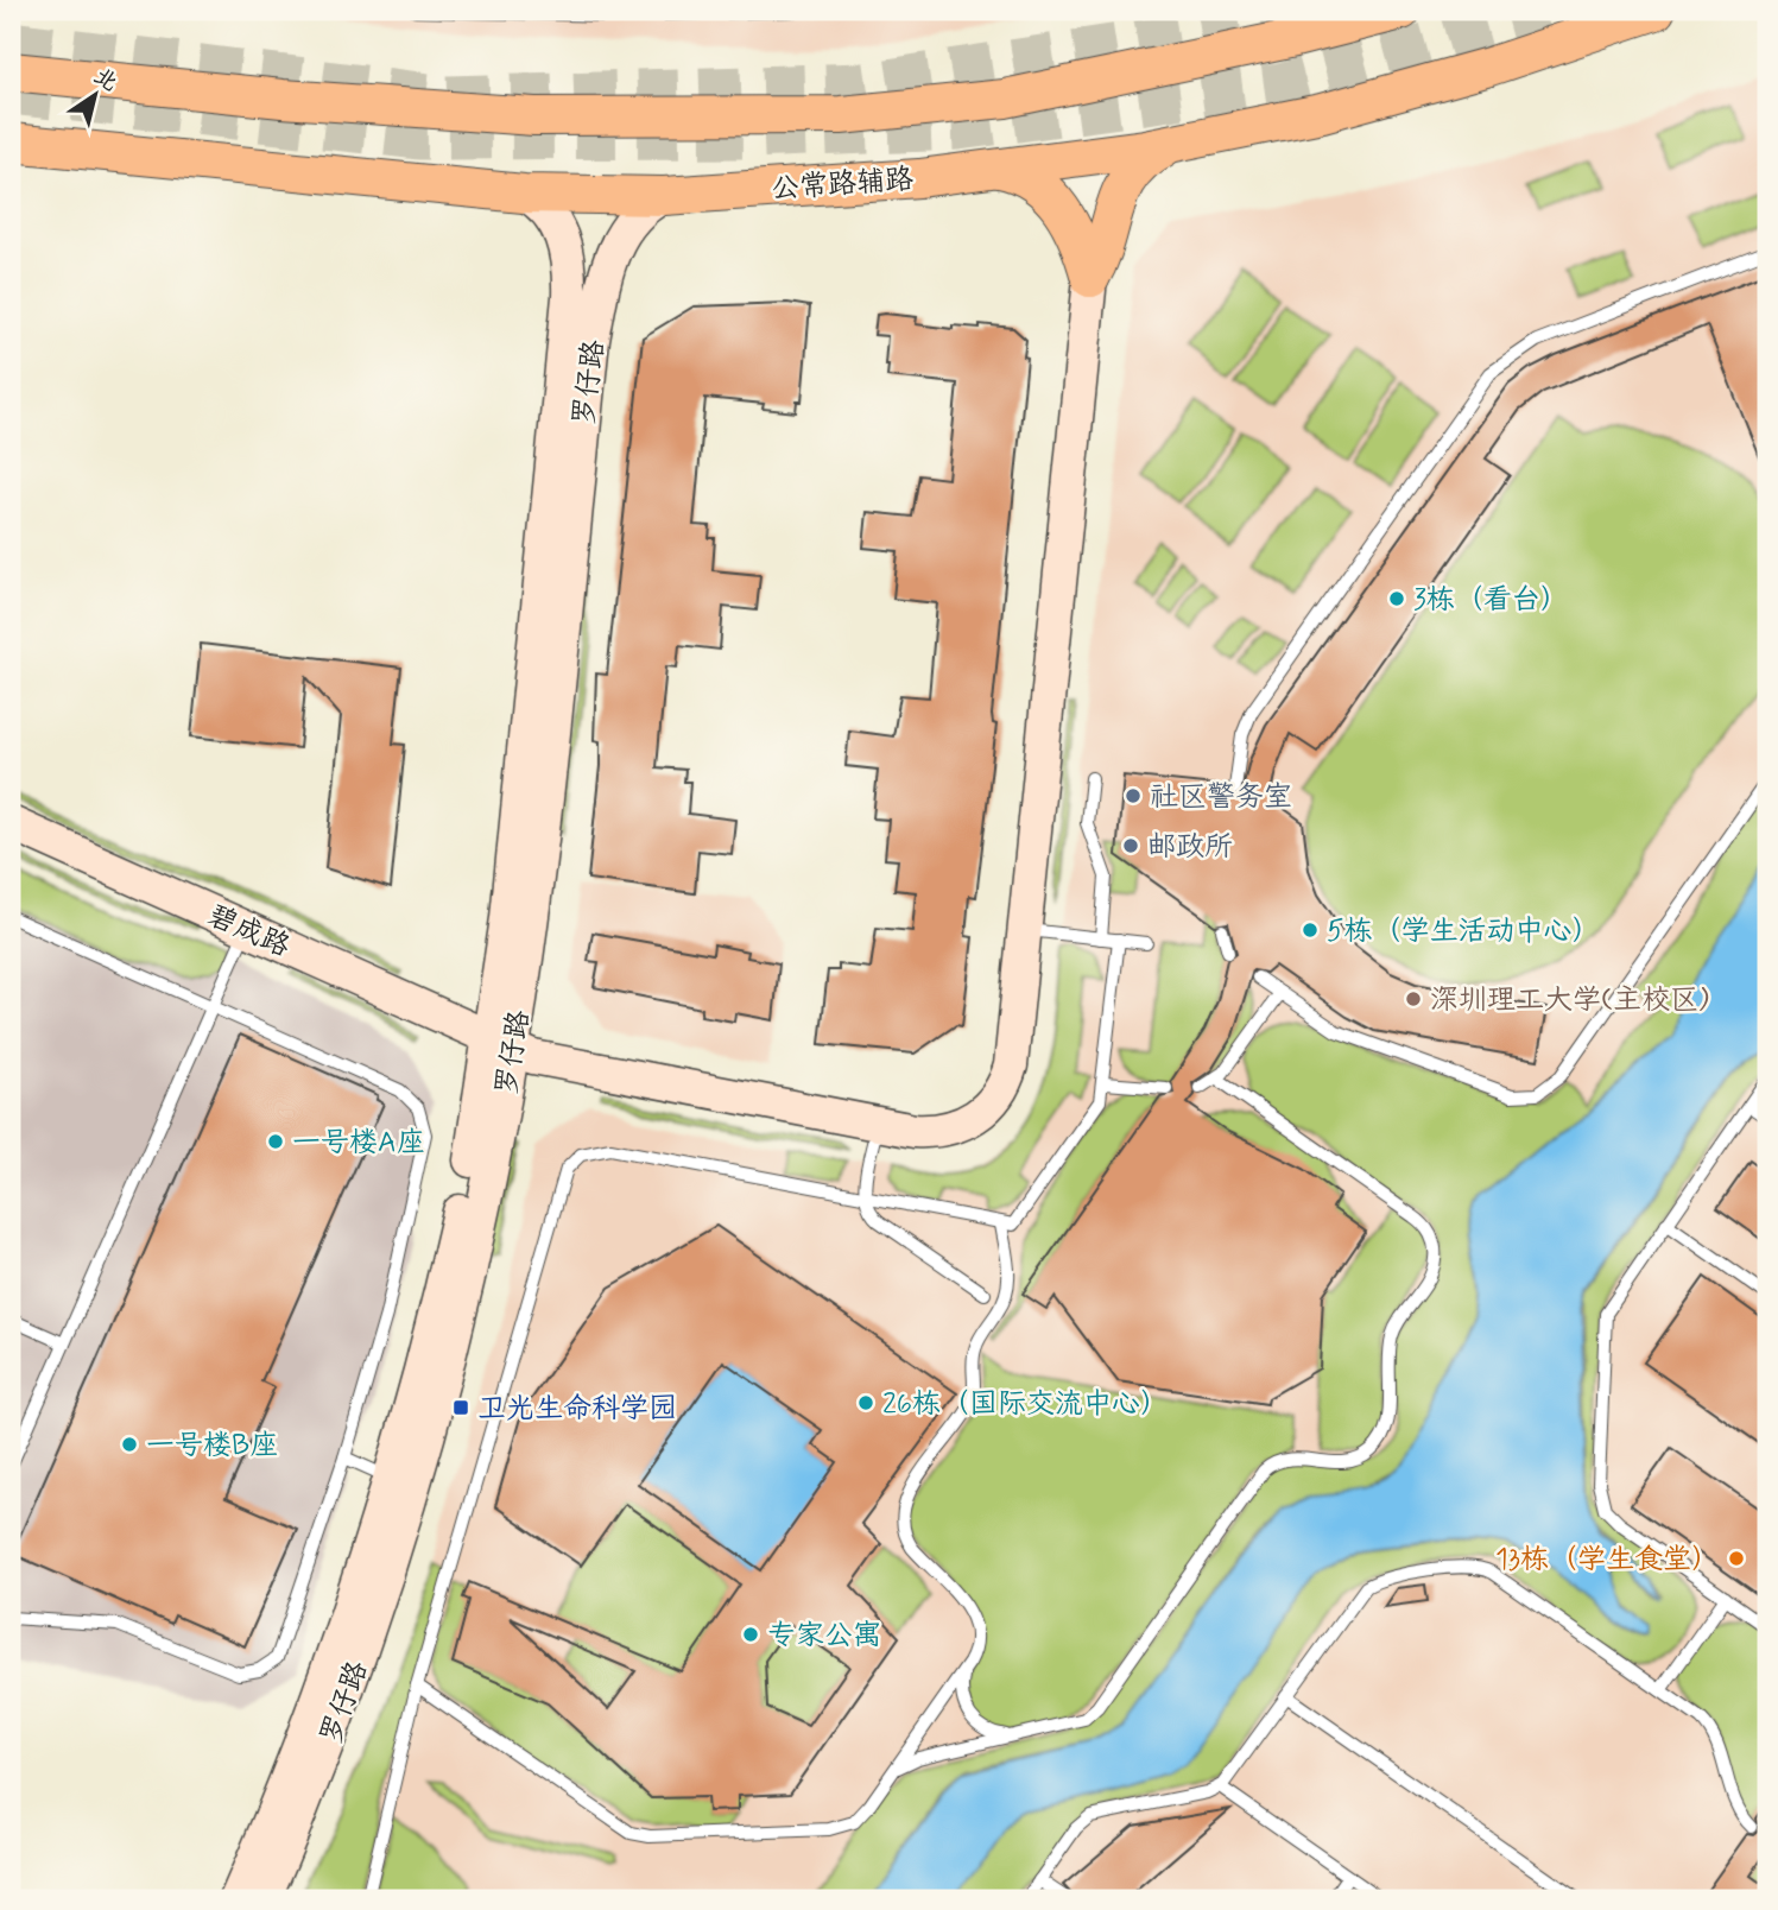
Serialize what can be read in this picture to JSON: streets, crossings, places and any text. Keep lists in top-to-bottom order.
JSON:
{
  "streets": {
    "main road": ["公常路辅路", "罗仔路", "碧成路"]
  },
  "crossings": [
    ["公常路辅路", "罗仔路"],
    ["罗仔路", "碧成路"]
  ],
  "places": {
    "other": [
      "3栋（看台）",
      "社区警务室",
      "邮政所",
      "5栋（学生活动中心）",
      "深圳理工大学(主校区)",
      "一号楼A座",
      "26栋（国际交流中心）",
      "一号楼B座",
      "13栋（学生食堂）",
      "专家公寓"
    ],
    "transit": ["卫光生命科学园"]
  },
  "north": "top right"
}
